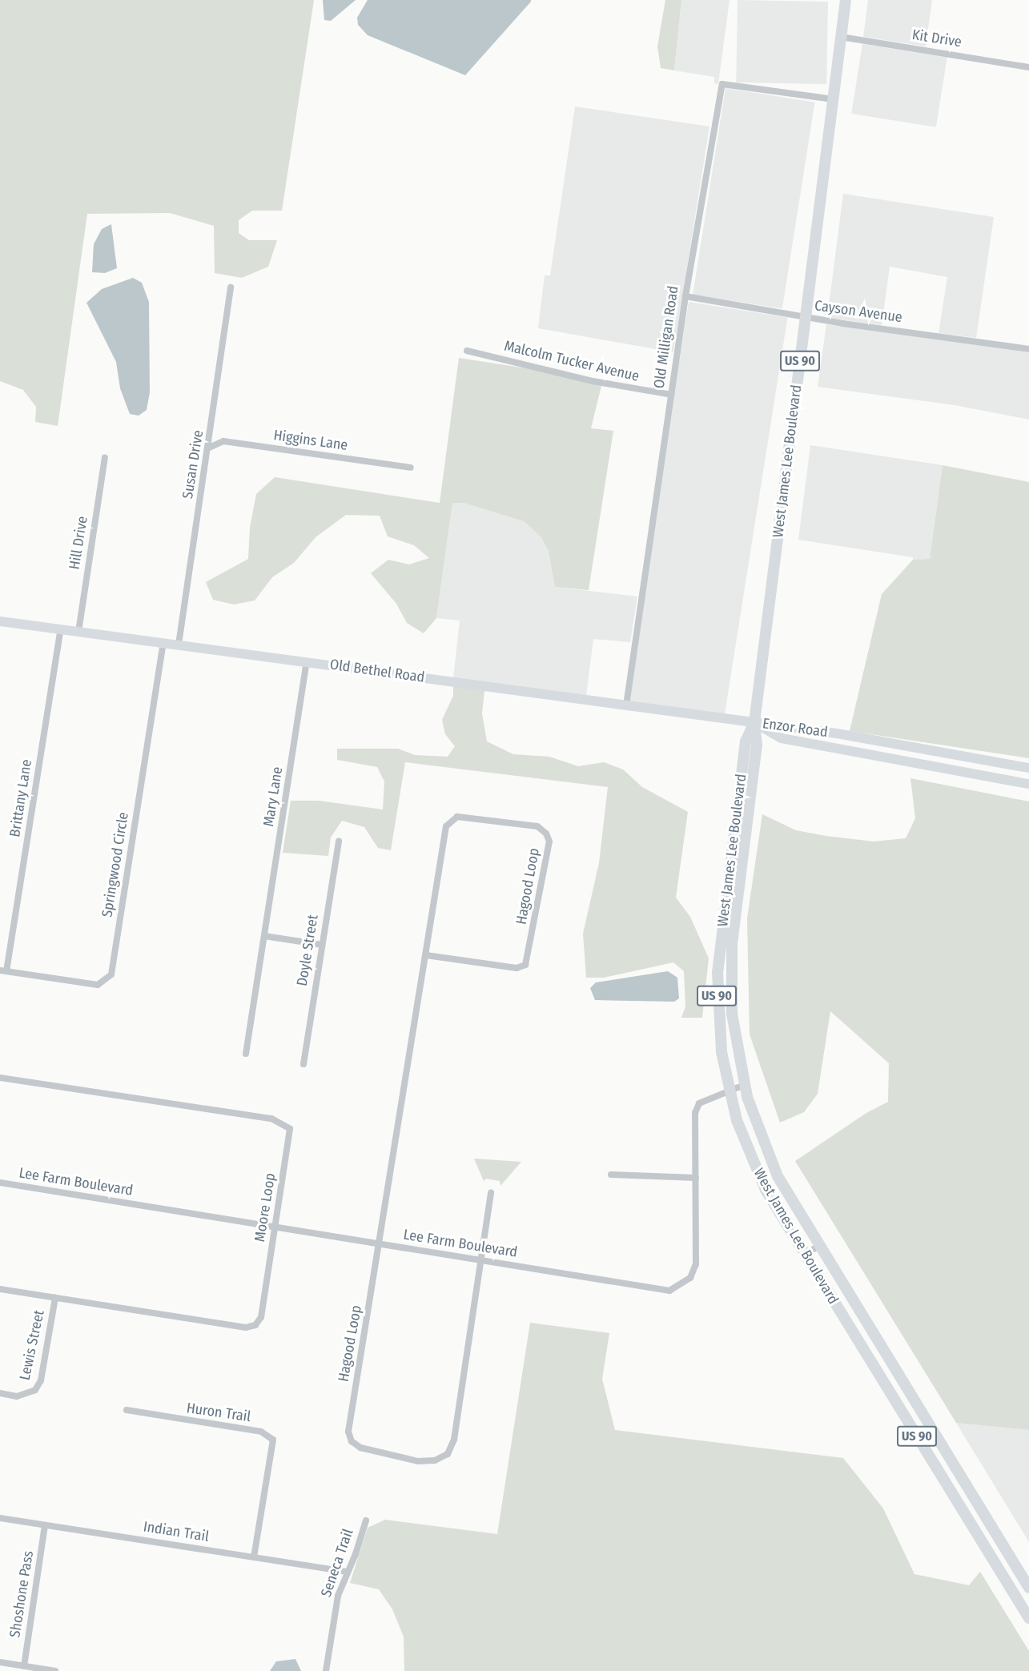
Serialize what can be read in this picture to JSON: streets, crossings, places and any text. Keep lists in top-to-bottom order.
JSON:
{
  "streets": {
    "main road": ["US 90", "West James Lee Boulevard"],
    "street": [
      "Kit Drive",
      "Cayson Avenue",
      "Old Milligan Road",
      "Malcolm Tucker Avenue",
      "Higgins Lane",
      "Susan Drive",
      "Hill Drive",
      "Old Bethel Road",
      "Enzor Road",
      "Mary Lane",
      "Brittany Lane",
      "Springwood Circle",
      "Hagood Loop",
      "Doyle Street",
      "Lee Farm Boulevard",
      "Moore Loop",
      "Lewis Street",
      "Huron Trail",
      "Indian Trail",
      "Seneca Trail",
      "Shoshone Pass"
    ]
  },
  "crossings": [
    ["Kit Drive", "West James Lee Boulevard"],
    ["Cayson Avenue", "Old Milligan Road"],
    ["Cayson Avenue", "West James Lee Boulevard"],
    ["Old Milligan Road", "Malcolm Tucker Avenue"],
    ["Old Milligan Road", "West James Lee Boulevard"],
    ["Old Milligan Road", "Old Bethel Road"],
    ["Higgins Lane", "Susan Drive"],
    ["West James Lee Boulevard", "Old Bethel Road"],
    ["West James Lee Boulevard", "Enzor Road"],
    ["West James Lee Boulevard", "Lee Farm Boulevard"],
    ["Susan Drive", "Old Bethel Road"],
    ["Hill Drive", "Old Bethel Road"],
    ["Old Bethel Road", "Enzor Road"],
    ["Old Bethel Road", "Mary Lane"],
    ["Old Bethel Road", "Brittany Lane"],
    ["Old Bethel Road", "Springwood Circle"],
    ["Brittany Lane", "Springwood Circle"],
    ["Hagood Loop", "Lee Farm Boulevard"],
    ["Lee Farm Boulevard", "Moore Loop"],
    ["Moore Loop", "Lewis Street"],
    ["Huron Trail", "Indian Trail"],
    ["Indian Trail", "Seneca Trail"],
    ["Indian Trail", "Shoshone Pass"]
  ]
}
